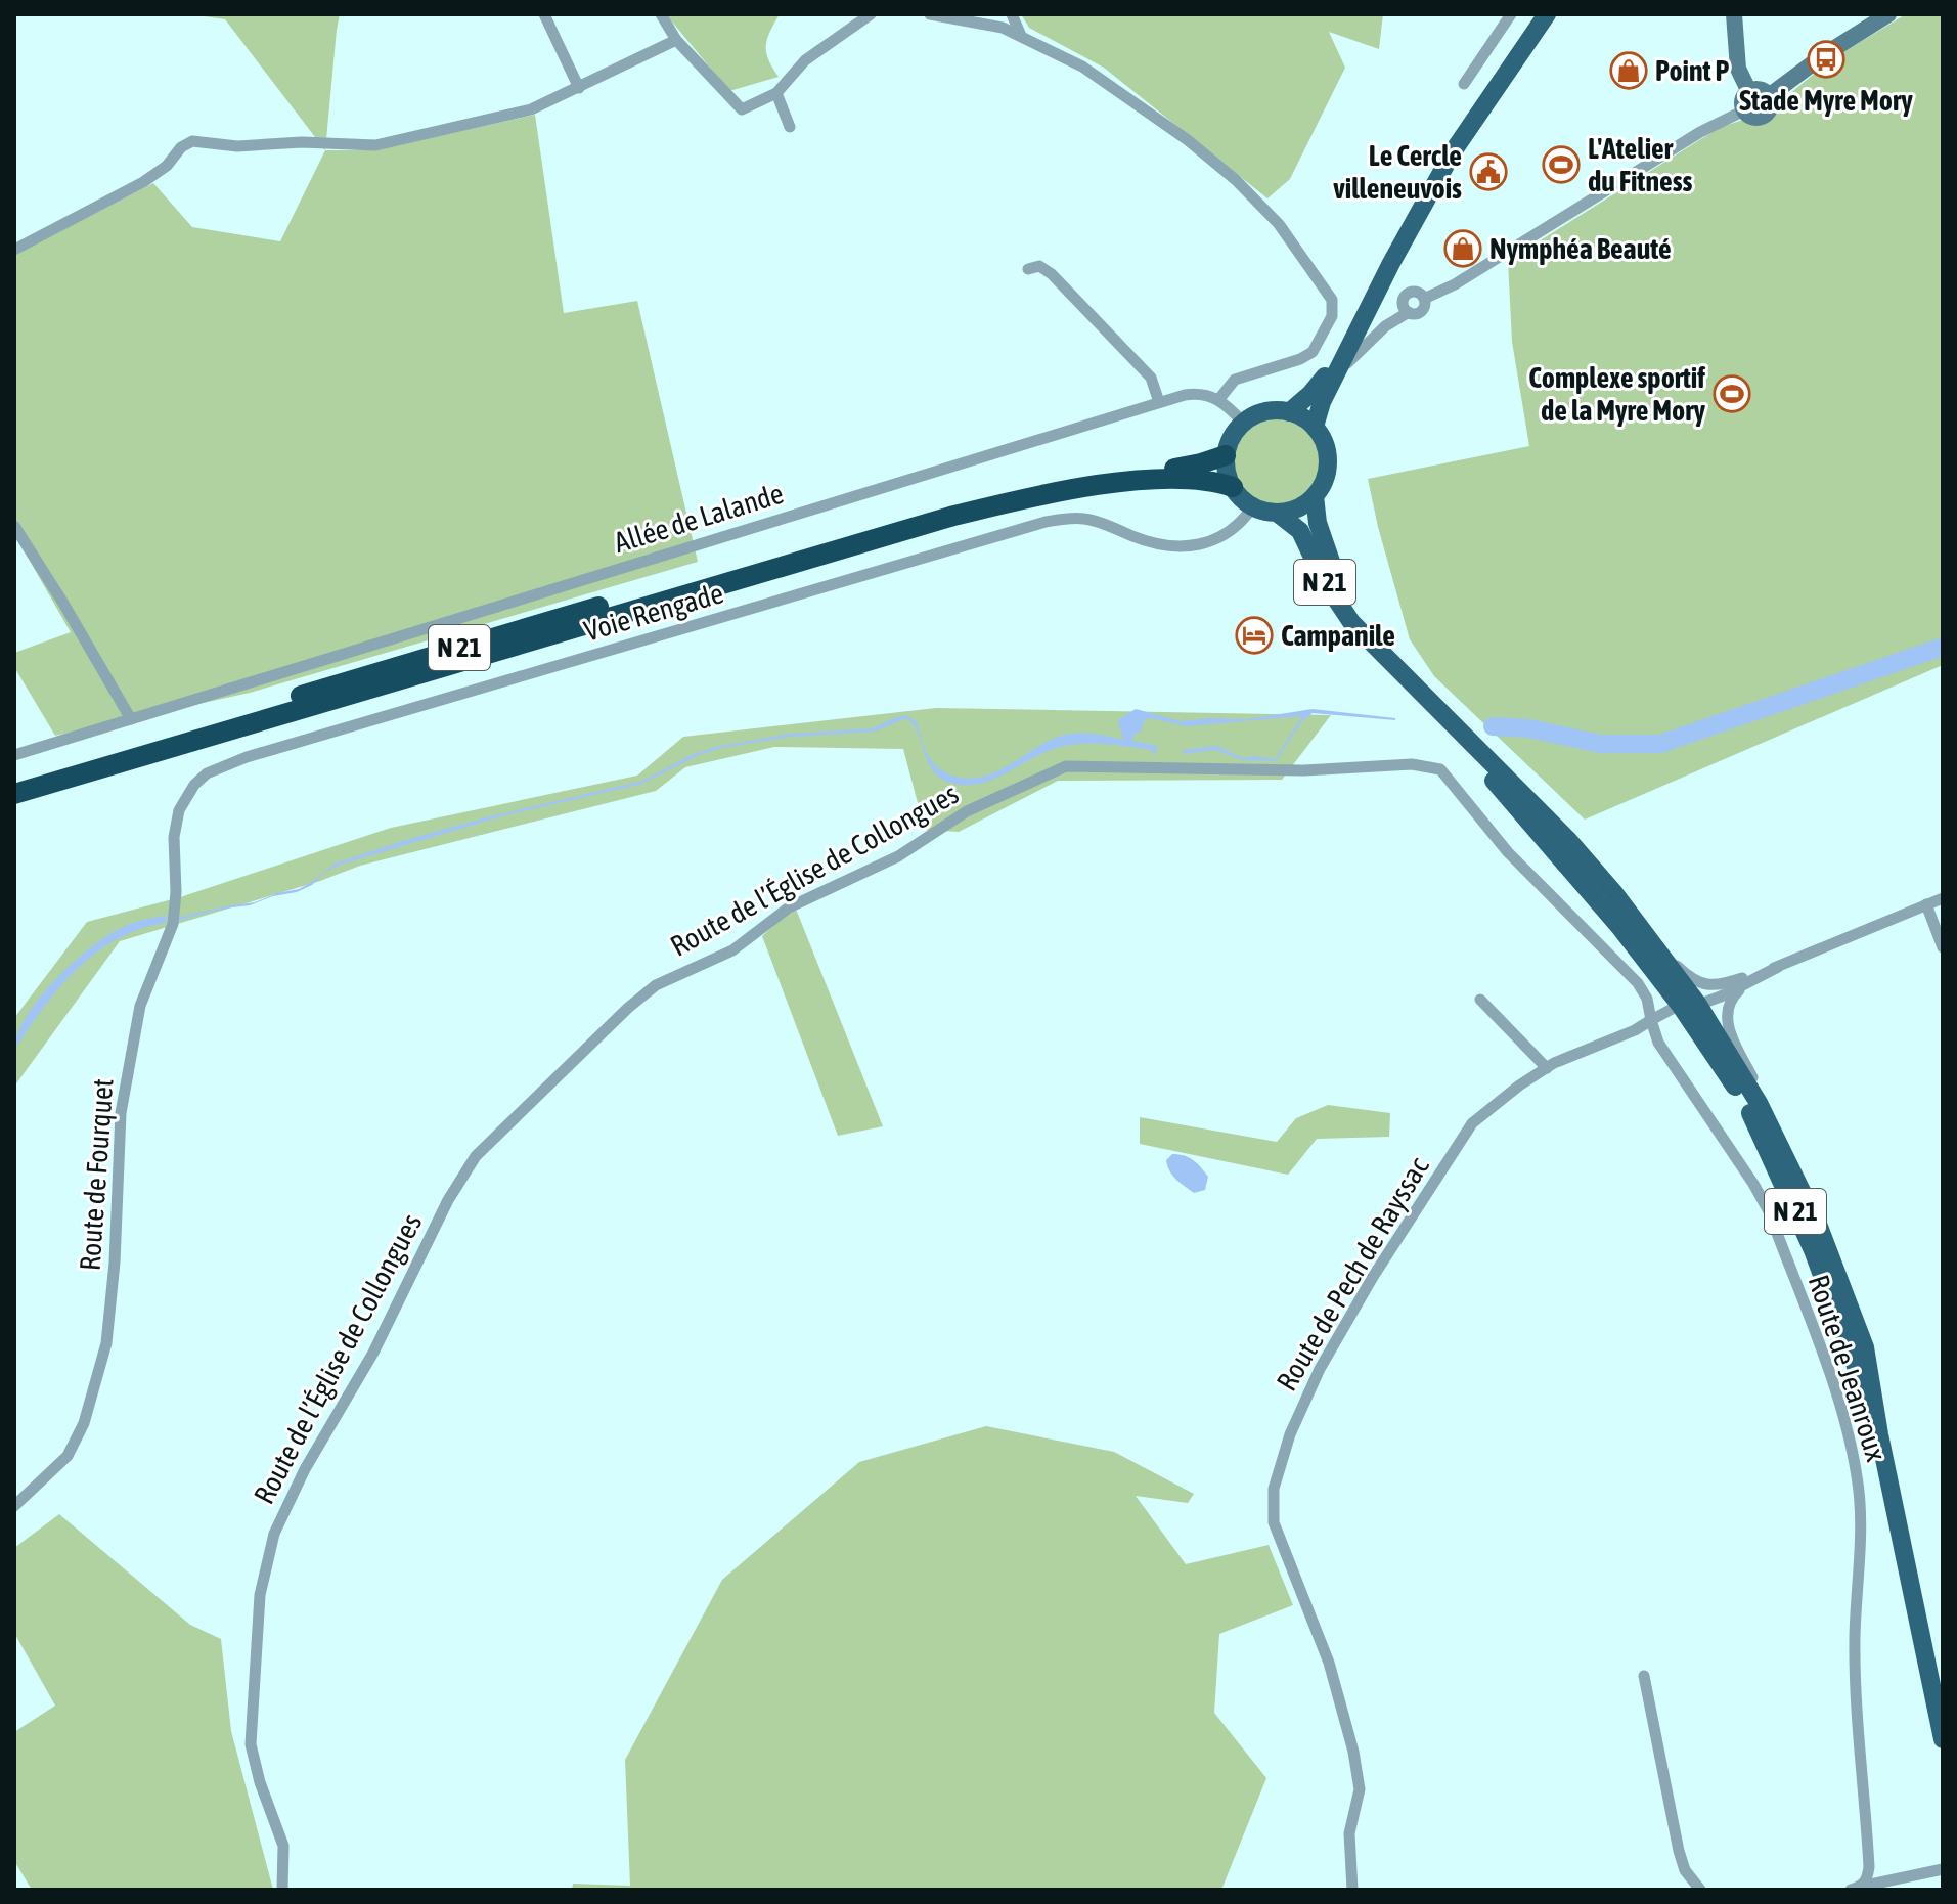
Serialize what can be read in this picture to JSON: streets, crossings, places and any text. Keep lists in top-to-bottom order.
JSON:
{
  "streets": {
    "highway": ["N 21"],
    "street": [
      "Allée de Lalande",
      "Voie Rengade",
      "Route de l’Église de Collongues",
      "Route de Fourquet",
      "Route de Pech de Rayssac",
      "Route de Jeanroux"
    ]
  },
  "crossings": [
    ["N 21", "Voie Rengade"],
    ["Voie Rengade", "Route de Fourquet"],
    ["Route de l’Église de Collongues", "Route de Jeanroux"],
    ["Route de Pech de Rayssac", "Route de Jeanroux"]
  ],
  "places": {
    "bus stop": ["Stade Myre Mory"],
    "shop": ["Point P", "Nymphéa Beauté"],
    "sports": ["L'Atelier du Fitness", "Complexe sportif de la Myre Mory"],
    "public building": ["Le Cercle villeneuvois"],
    "hotel": ["Campanile"]
  }
}
